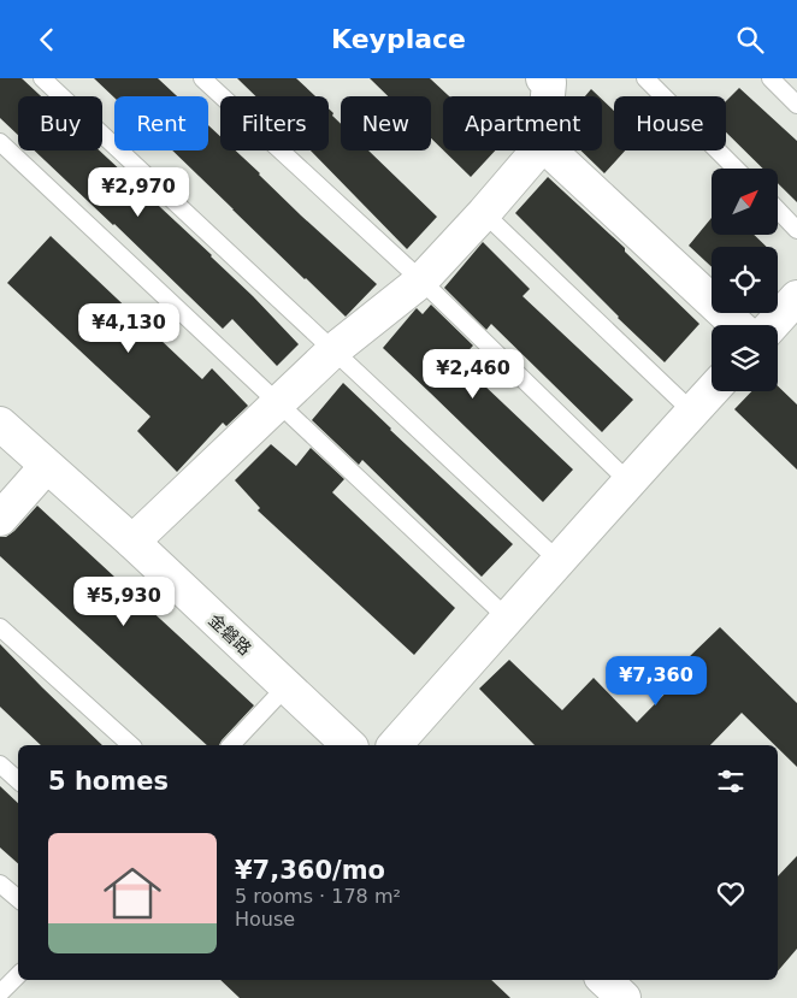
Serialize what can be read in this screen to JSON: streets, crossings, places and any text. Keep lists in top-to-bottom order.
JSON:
{
  "streets": {
    "street": ["金磐路"]
  },
  "north": "top right",
  "page": {
    "header": "Keyplace",
    "chip": [
      "Buy",
      "Rent",
      "Filters",
      "New",
      "Apartment",
      "House"
    ],
    "price": [
      "¥2,970",
      "¥4,130",
      "¥2,460",
      "¥5,930",
      "¥7,360"
    ],
    "heading": "5 homes",
    "list": [
      {
        "name": "¥7,360/mo",
        "note": "5 rooms · 178 m² · House"
      }
    ]
  }
}
